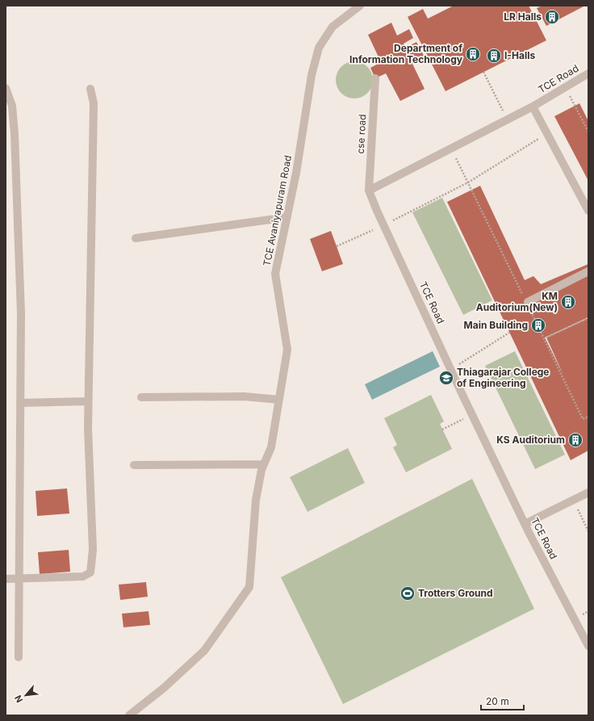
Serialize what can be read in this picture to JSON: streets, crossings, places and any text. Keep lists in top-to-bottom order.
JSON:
{
  "streets": {
    "street": ["TCE Road", "cse road", "TCE Avaniyapuram Road"]
  },
  "crossings": [
    ["TCE Road", "cse road"]
  ],
  "places": {
    "building": [
      "LR Halls",
      "Department of Information Technology",
      "I-Halls",
      "KM Auditorium(New)",
      "Main Building",
      "KS Auditorium"
    ],
    "school or university": ["Thiagarajar College of Engineering"],
    "sports": ["Trotters Ground"]
  },
  "scale_bar": "20 m",
  "north": "bottom left"
}
